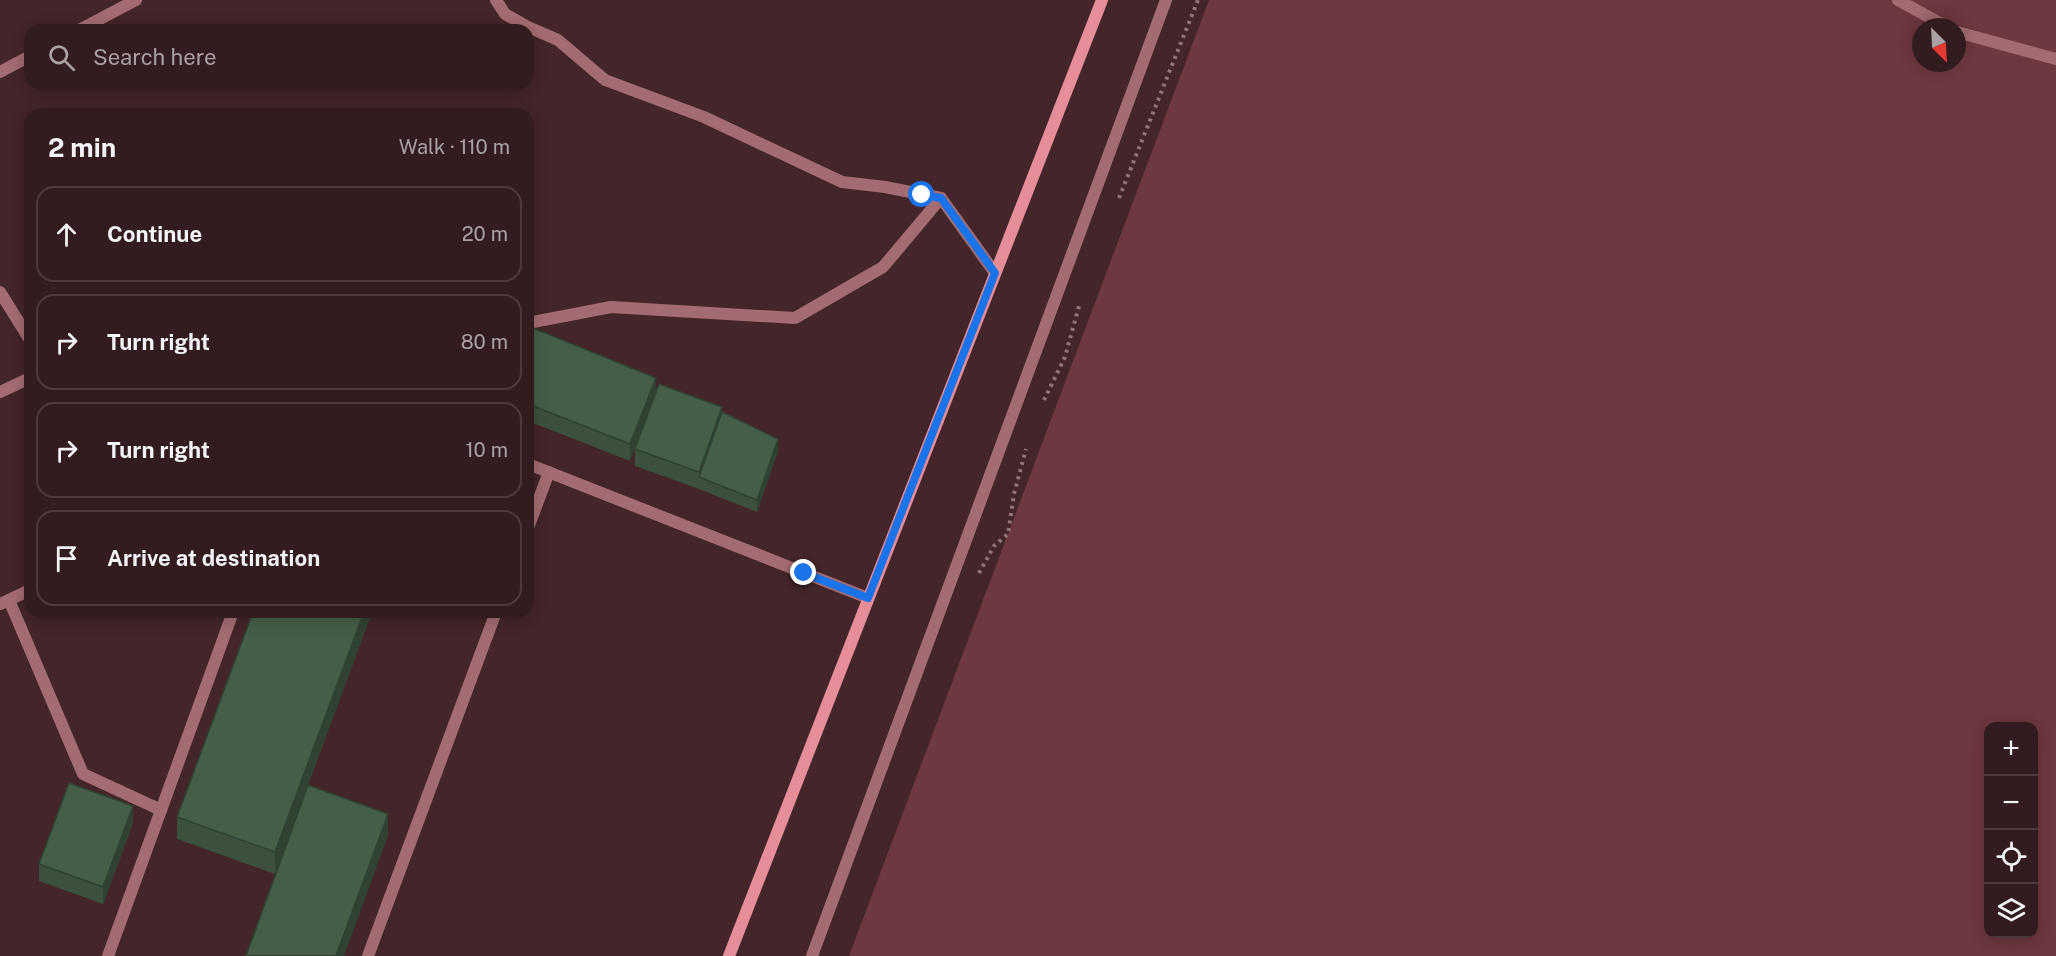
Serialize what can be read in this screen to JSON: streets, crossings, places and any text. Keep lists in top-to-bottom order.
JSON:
{
  "north": "bottom right",
  "page": {
    "search": "Search here",
    "heading": ["2 min", "Walk · 110 m"],
    "list": [
      ["Continue", "20 m"],
      ["Turn right", "80 m"],
      ["Turn right", "10 m"],
      "Arrive at destination"
    ],
    "map_buttons": ["+", "−"]
  }
}
